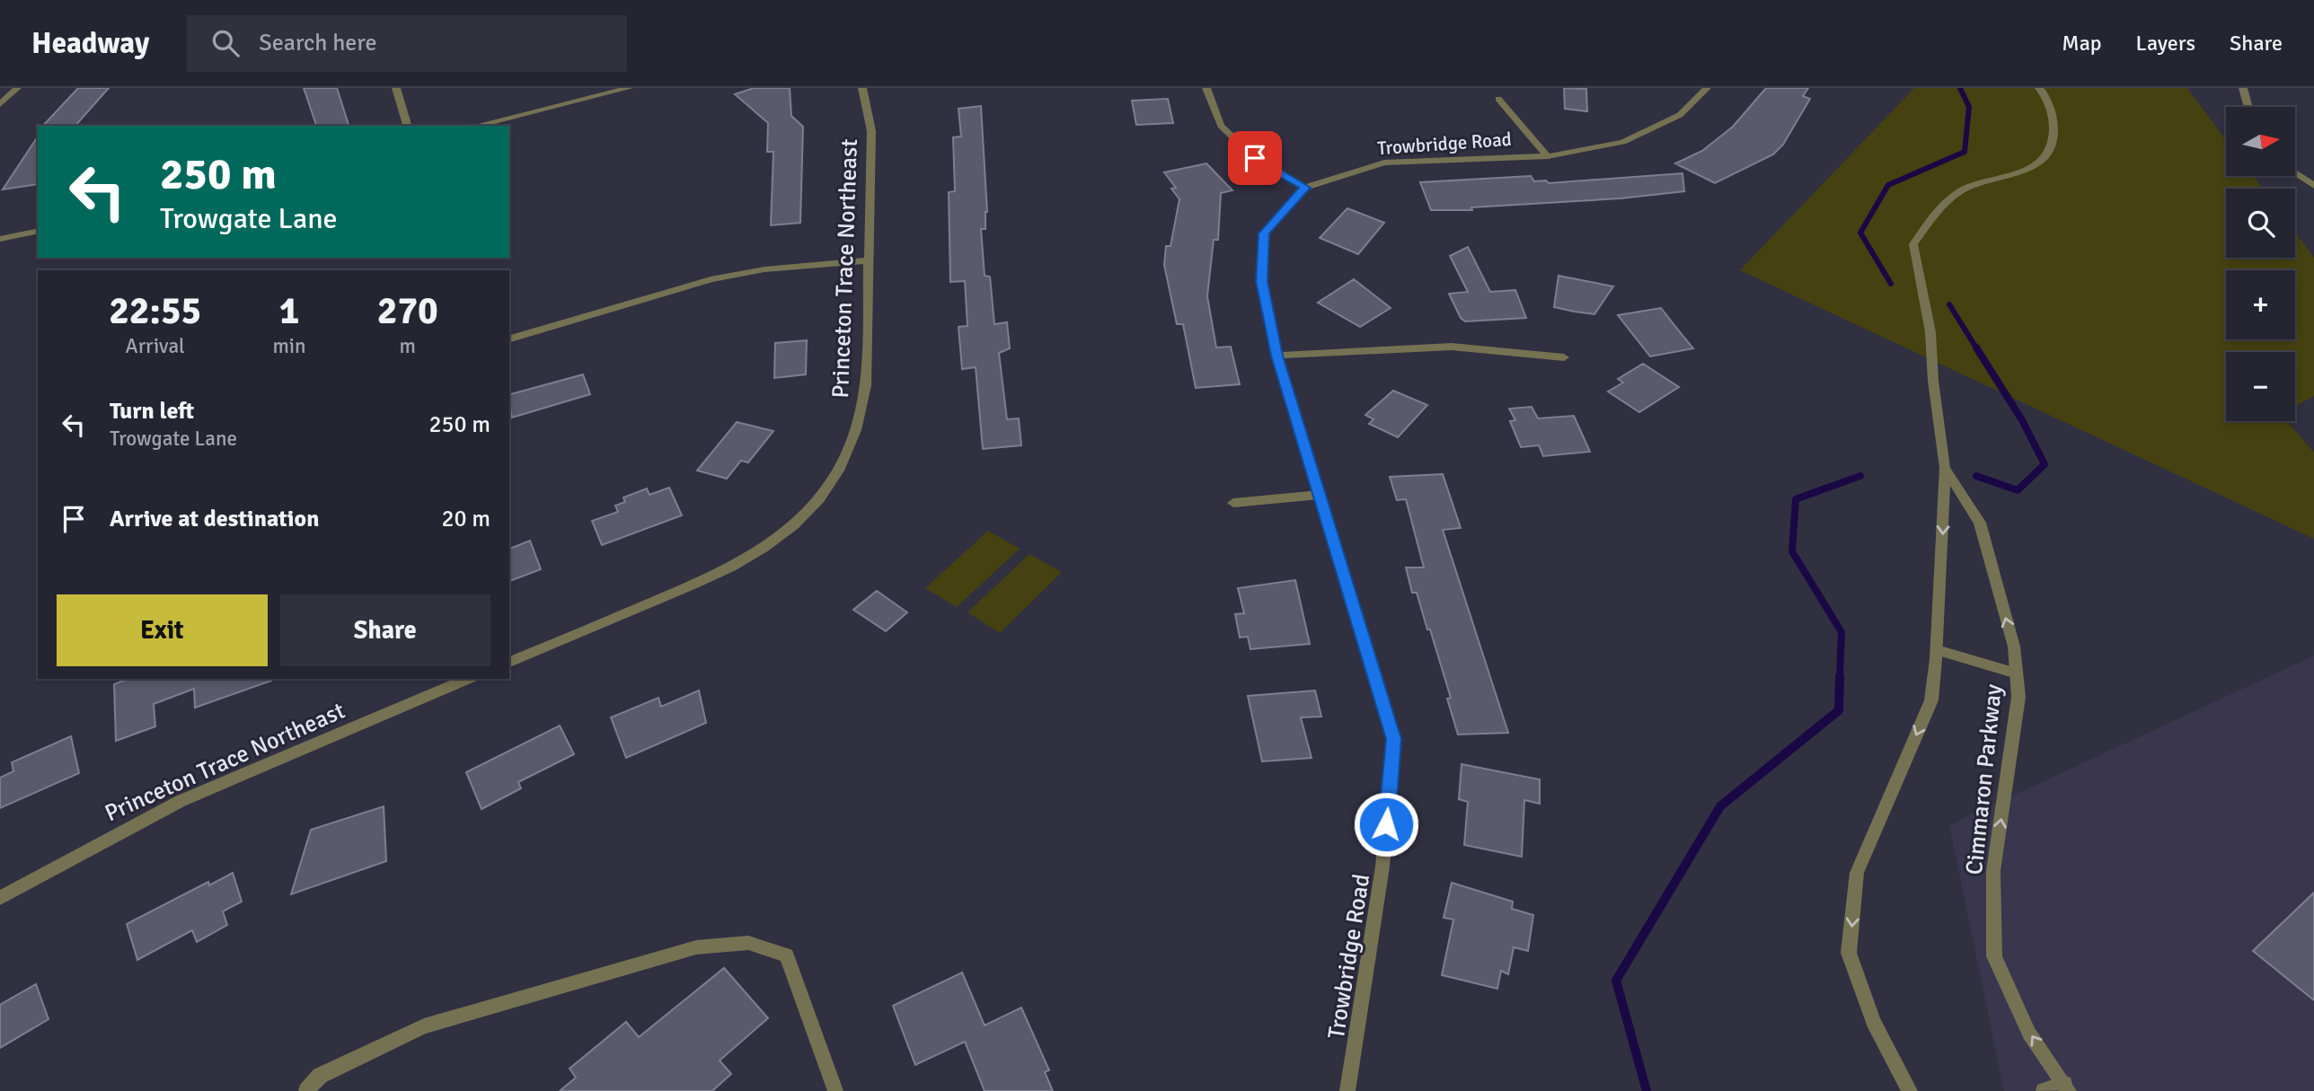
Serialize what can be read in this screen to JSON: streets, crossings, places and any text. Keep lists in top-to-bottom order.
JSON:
{
  "streets": {
    "street": ["Trowbridge Road", "Princeton Trace Northeast", "Cimmaron Parkway"]
  },
  "north": "right",
  "page": {
    "header": "Headway",
    "search": "Search here",
    "nav": ["Map", "Layers", "Share"],
    "map_buttons": ["+", "−"],
    "turn": ["250 m", "Trowgate Lane"],
    "eta": [
      "22:55",
      "Arrival",
      "1",
      "min",
      "270",
      "m"
    ],
    "list": [
      {
        "name": "Turn left",
        "note": "Trowgate Lane",
        "value": "250 m"
      },
      {
        "name": "Arrive at destination",
        "value": "20 m"
      }
    ],
    "buttons": ["Exit", "Share"]
  }
}
